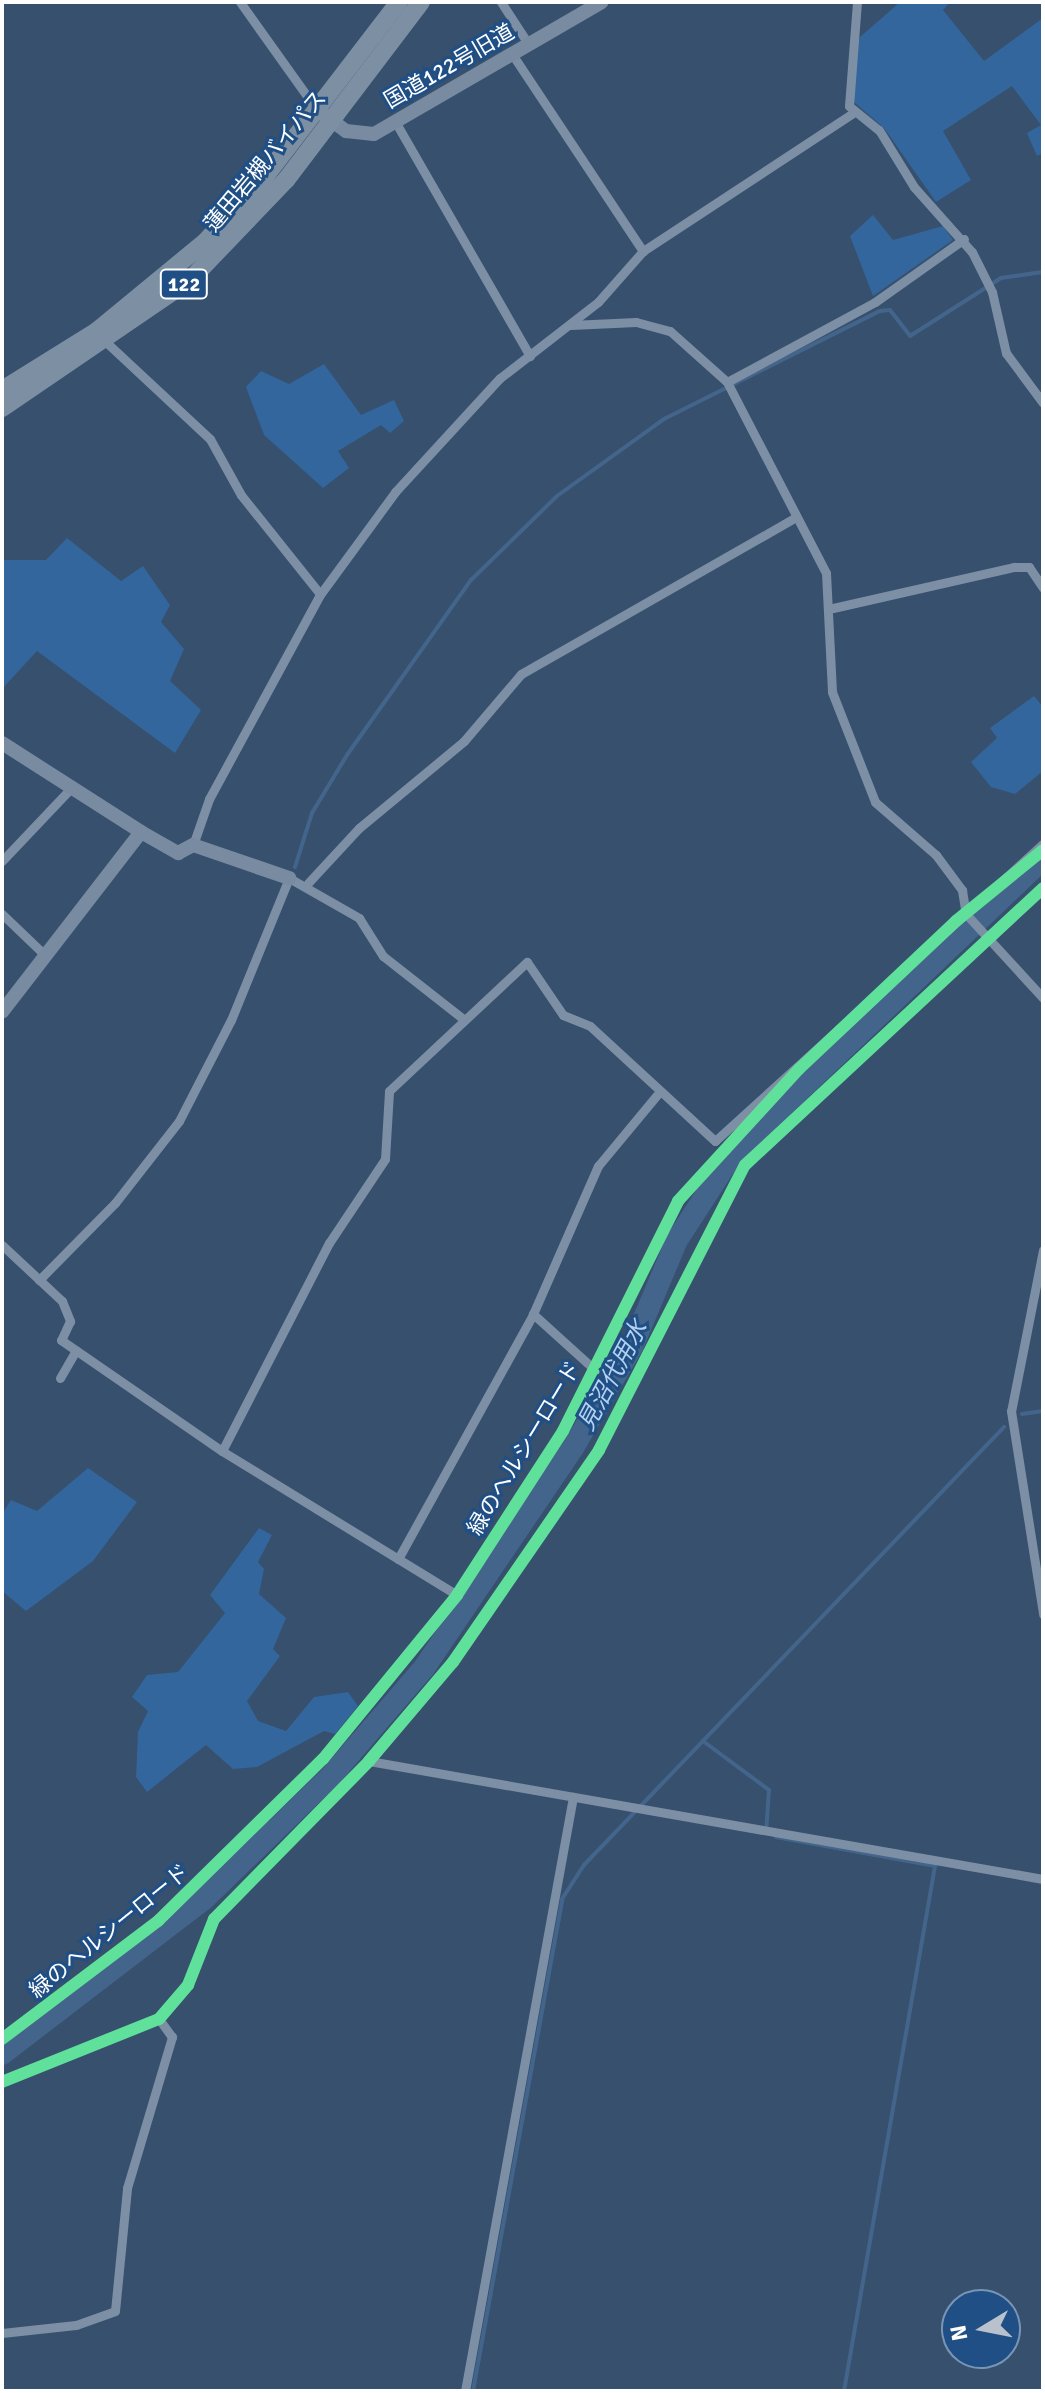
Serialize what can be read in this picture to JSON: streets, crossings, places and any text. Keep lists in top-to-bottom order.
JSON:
{
  "streets": {
    "highway": ["蓮田岩槻バイパス", "122"],
    "street": ["国道122号旧道"],
    "cycle path": ["緑のヘルシーロード"]
  },
  "crossings": [
    ["国道122号旧道", "蓮田岩槻バイパス"]
  ],
  "water": ["見沼代用水"],
  "north": "left"
}
